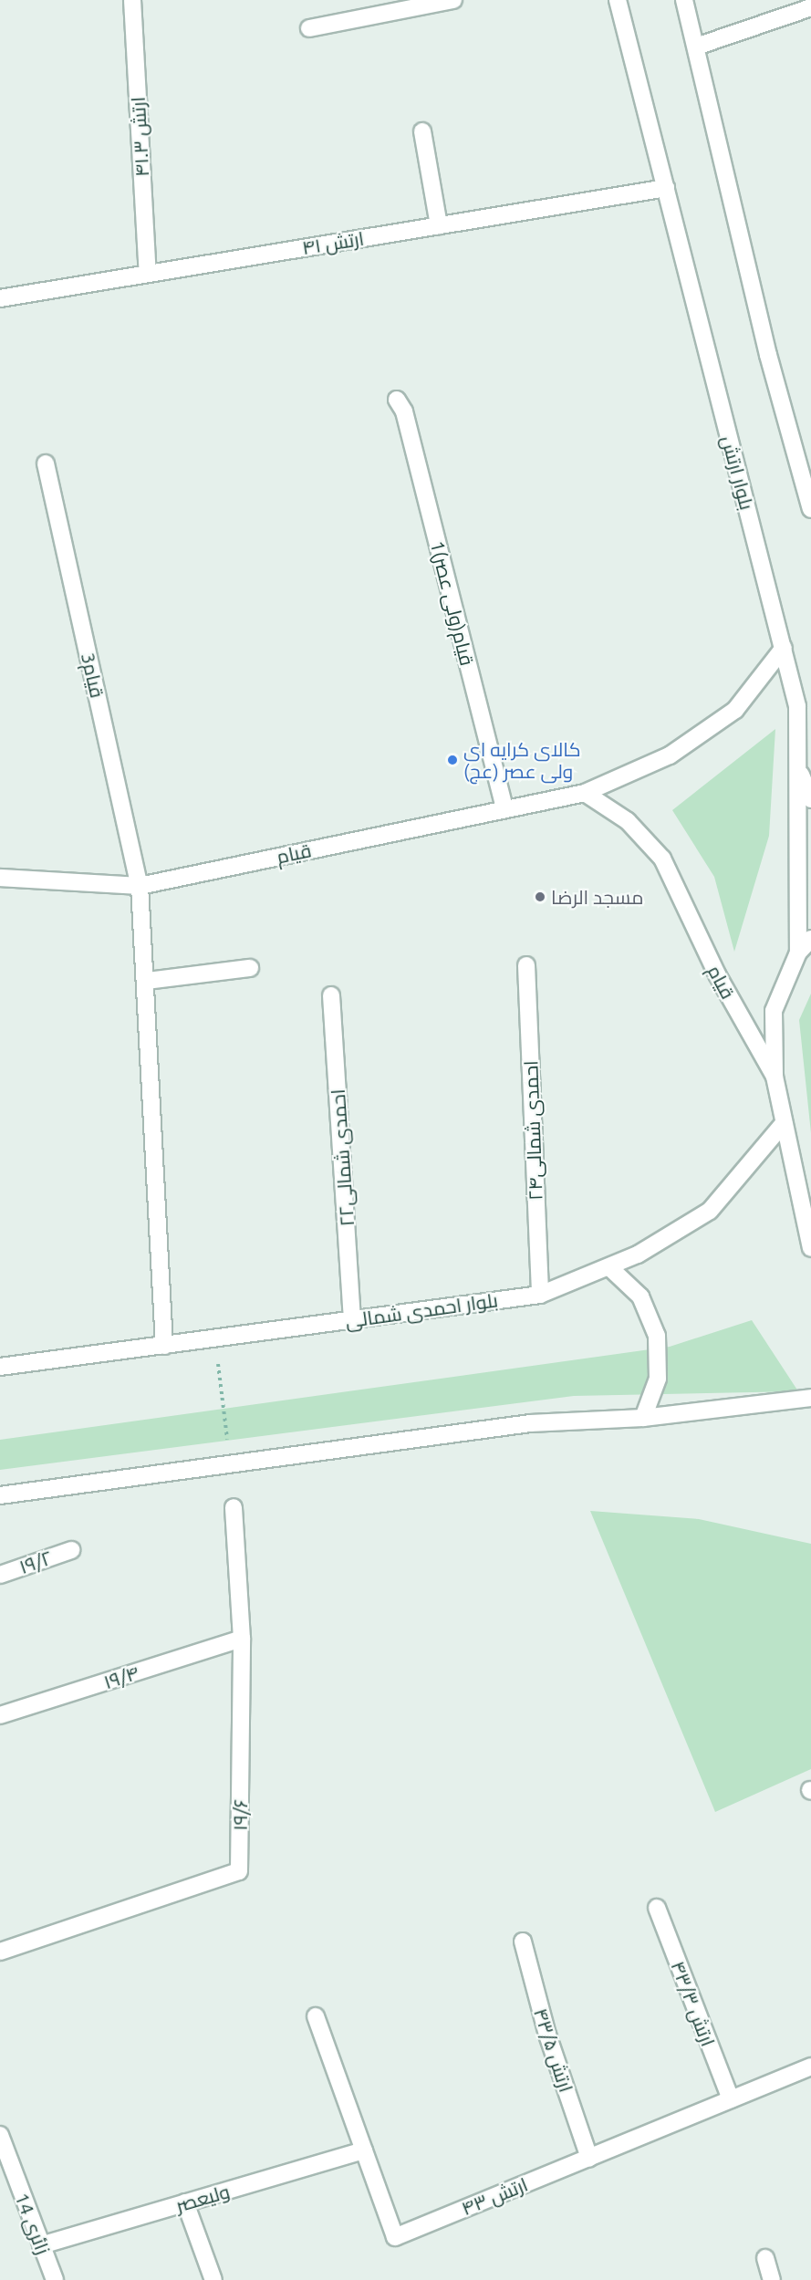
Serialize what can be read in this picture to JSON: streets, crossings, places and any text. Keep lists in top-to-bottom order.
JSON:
{
  "streets": {
    "street": [
      "ارتش ۴۱.۳",
      "ارتش ۴۱",
      "بلوار ارتش",
      "قیام(ولی عصر)1",
      "قیام3",
      "قیام",
      "احمدی شمالی۲۴",
      "احمدی شمالی۲۲",
      "بلوار احمدی شمالی",
      "۱۹/۲",
      "۱۹/۴",
      "۱۹/۶",
      "ارتش ۴۳/۳",
      "ارتش ۴۳/۵",
      "ارتش ۴۳",
      "ولیعصر",
      "14 زائری"
    ]
  },
  "crossings": [
    ["ارتش ۴۱.۳", "ارتش ۴۱"],
    ["ارتش ۴۱", "بلوار ارتش"],
    ["بلوار ارتش", "قیام"],
    ["قیام(ولی عصر)1", "قیام"],
    ["قیام3", "قیام"],
    ["قیام3", "بلوار احمدی شمالی"],
    ["احمدی شمالی۲۴", "بلوار احمدی شمالی"],
    ["احمدی شمالی۲۲", "بلوار احمدی شمالی"],
    ["۱۹/۴", "۱۹/۶"],
    ["ارتش ۴۳/۳", "ارتش ۴۳"],
    ["ارتش ۴۳/۵", "ارتش ۴۳"],
    ["ارتش ۴۳", "ولیعصر"],
    ["ولیعصر", "14 زائری"]
  ],
  "places": ["کالای کرایه ای ولی عصر (عج)", "مسجد الرضا"]
}
